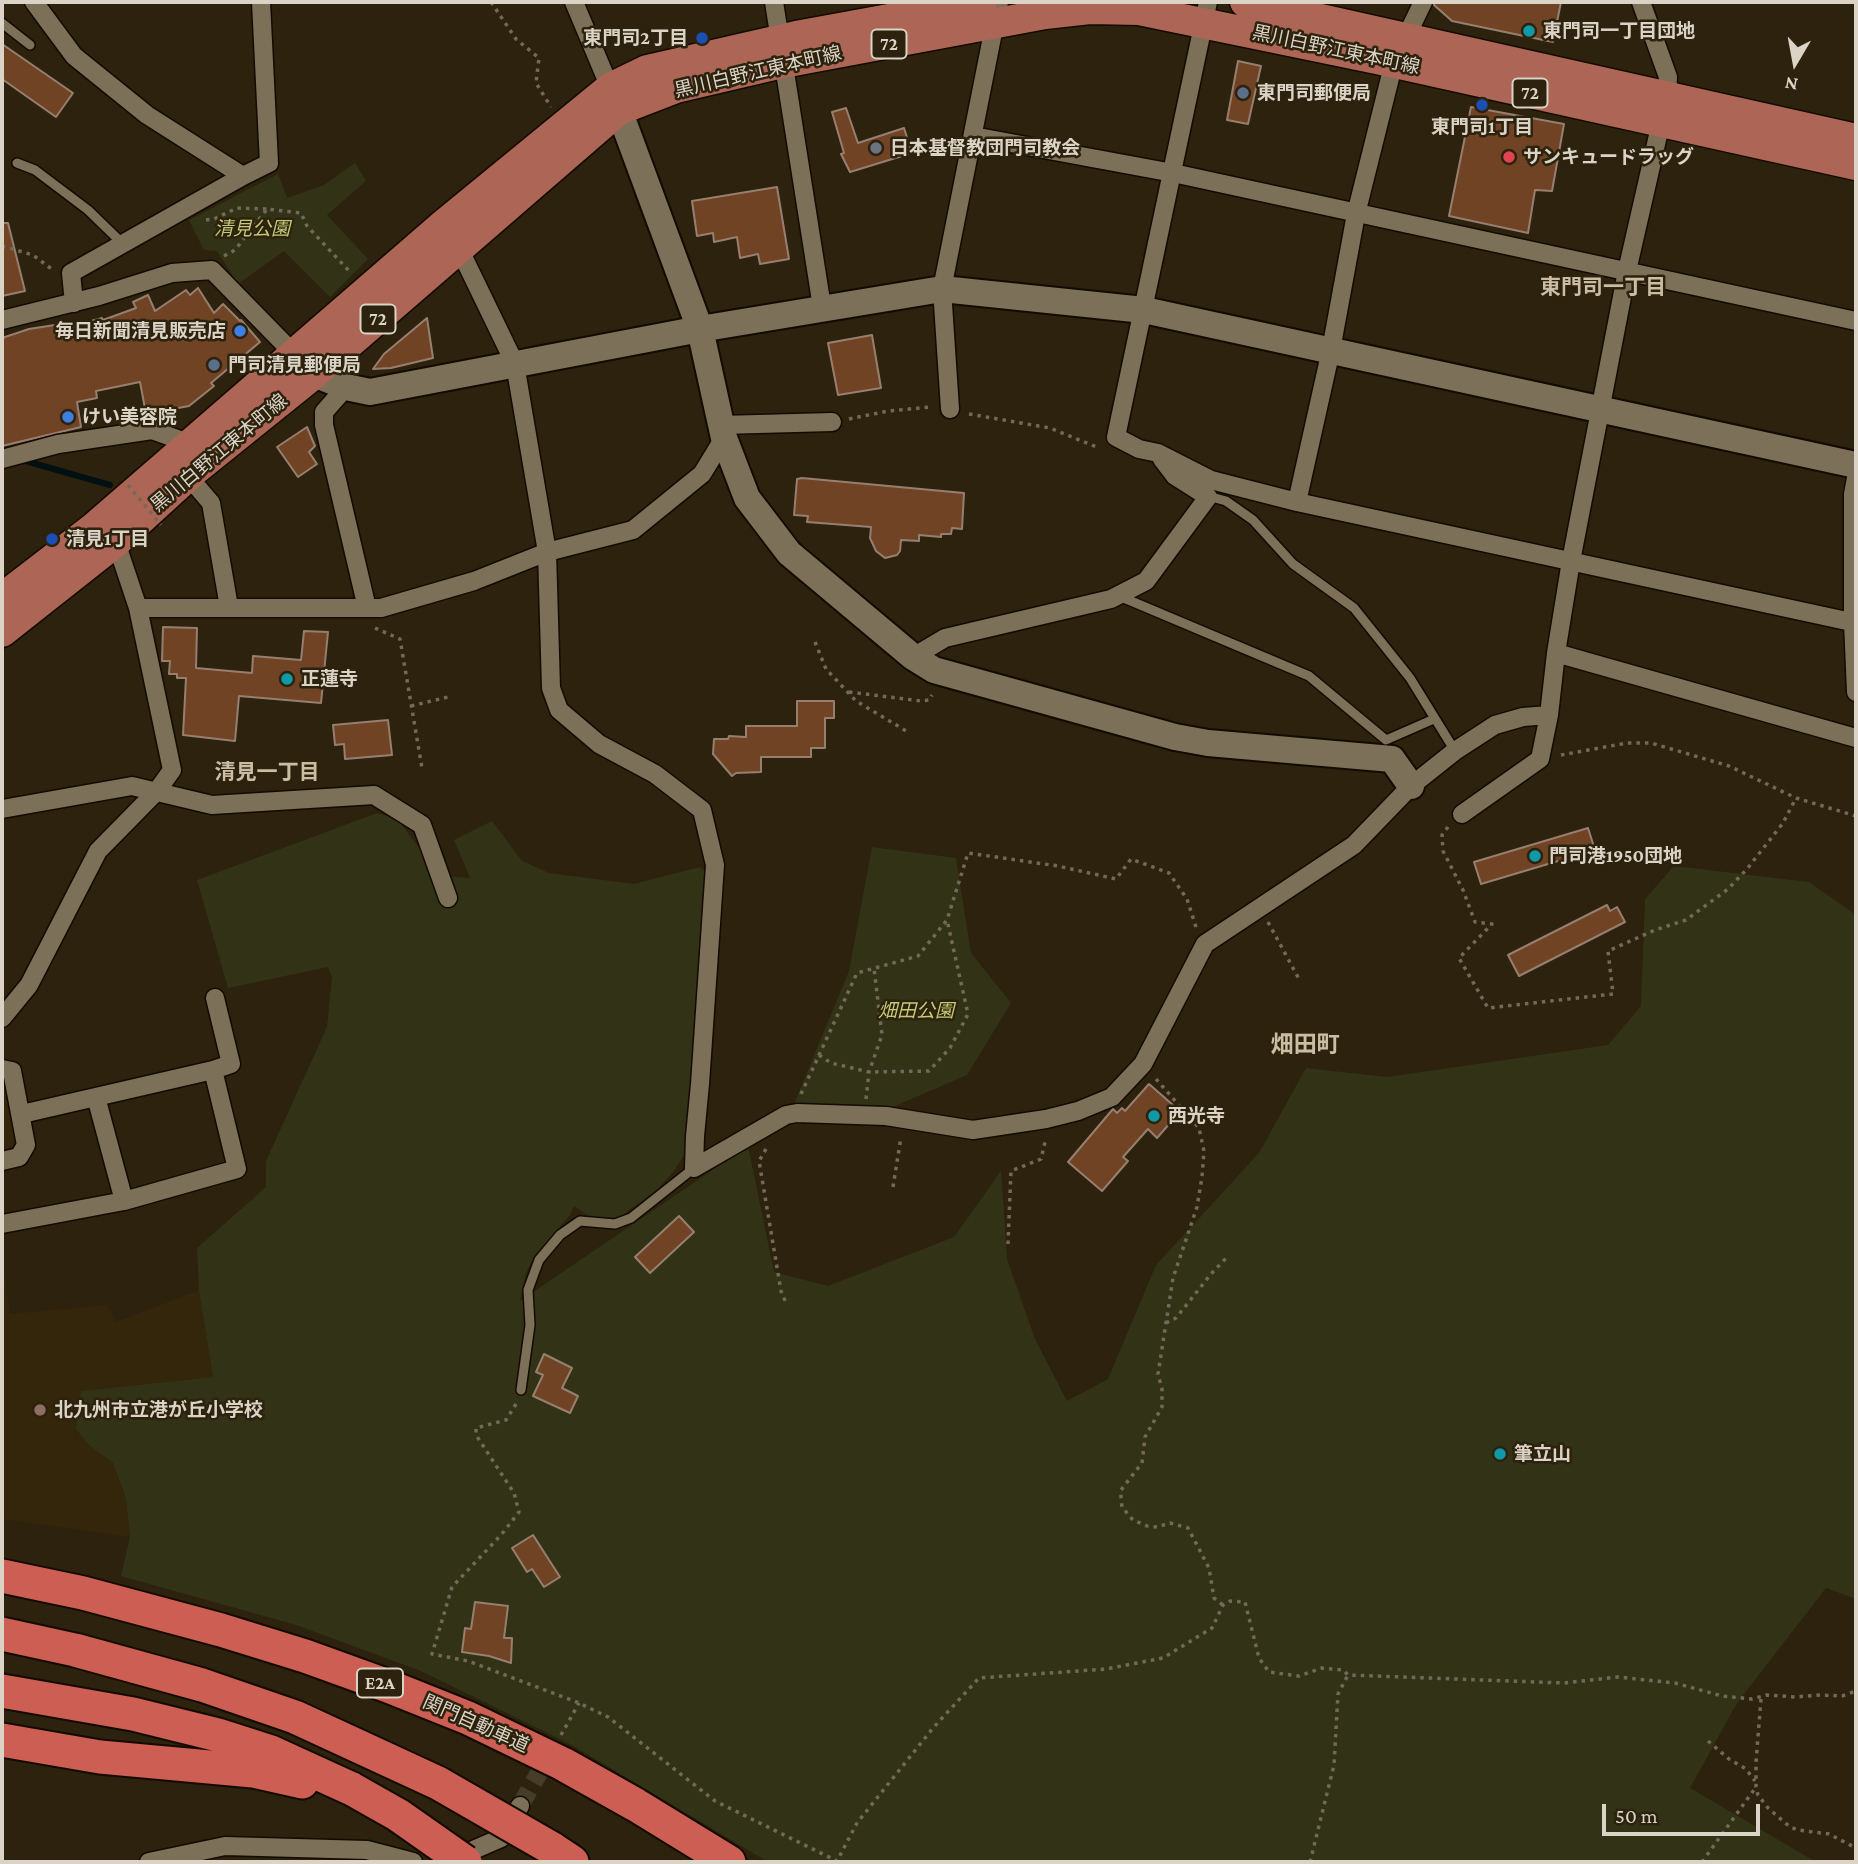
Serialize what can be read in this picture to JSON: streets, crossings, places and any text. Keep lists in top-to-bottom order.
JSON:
{
  "streets": {
    "highway": ["E2A", "関門自動車道"],
    "main road": ["72", "黒川白野江東本町線"]
  },
  "districts": ["東門司一丁目", "清見一丁目", "畑田町"],
  "parks": ["清見公園", "畑田公園"],
  "places": [
    "東門司一丁目団地",
    "東門司2丁目",
    "東門司郵便局",
    "東門司1丁目",
    "日本基督教団門司教会",
    "サンキュードラッグ",
    "毎日新聞清見販売店",
    "門司清見郵便局",
    "けい美容院",
    "清見1丁目",
    "正蓮寺",
    "門司港1950団地",
    "西光寺",
    "北九州市立港が丘小学校",
    "筆立山"
  ],
  "scale_bar": "50 m",
  "north": "bottom"
}
